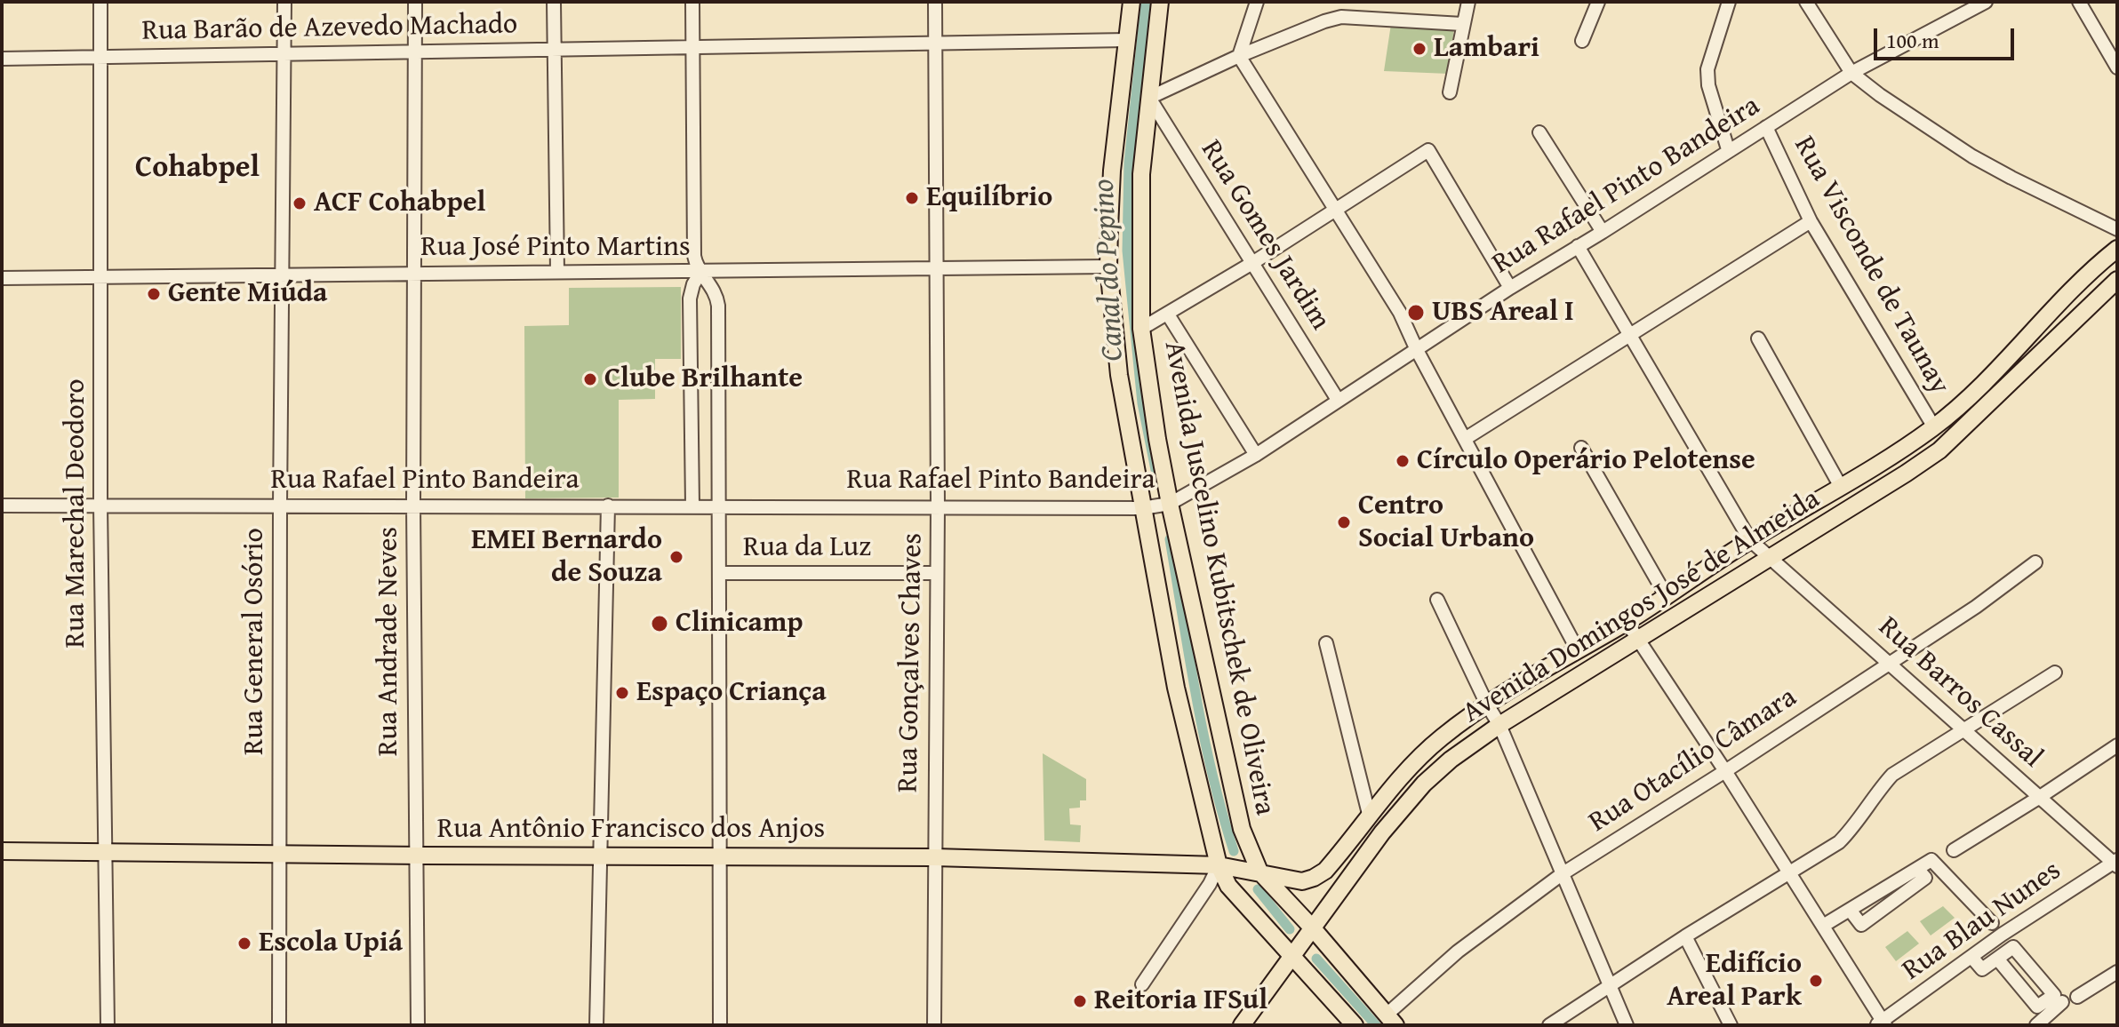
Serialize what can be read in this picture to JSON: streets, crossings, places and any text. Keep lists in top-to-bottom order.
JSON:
{
  "streets": {
    "main road": ["Avenida Juscelino Kubitschek de Oliveira", "Avenida Domingos José de Almeida", "Rua Antônio Francisco dos Anjos"],
    "street": [
      "Rua Barão de Azevedo Machado",
      "Rua Rafael Pinto Bandeira",
      "Rua Gomes Jardim",
      "Rua José Pinto Martins",
      "Rua Visconde de Taunay",
      "Rua Marechal Deodoro",
      "Rua da Luz",
      "Rua General Osório",
      "Rua Andrade Neves",
      "Rua Gonçalves Chaves",
      "Rua Barros Cassal",
      "Rua Otacílio Câmara",
      "Rua Blau Nunes"
    ]
  },
  "crossings": [
    ["Rua Barão de Azevedo Machado", "Rua Marechal Deodoro"],
    ["Rua Barão de Azevedo Machado", "Avenida Juscelino Kubitschek de Oliveira"],
    ["Rua Barão de Azevedo Machado", "Rua General Osório"],
    ["Rua Barão de Azevedo Machado", "Rua Andrade Neves"],
    ["Rua Barão de Azevedo Machado", "Rua Gonçalves Chaves"],
    ["Rua Rafael Pinto Bandeira", "Rua Gomes Jardim"],
    ["Rua Rafael Pinto Bandeira", "Rua Visconde de Taunay"],
    ["Rua Rafael Pinto Bandeira", "Rua Marechal Deodoro"],
    ["Rua Rafael Pinto Bandeira", "Avenida Juscelino Kubitschek de Oliveira"],
    ["Rua Rafael Pinto Bandeira", "Rua General Osório"],
    ["Rua Rafael Pinto Bandeira", "Rua Andrade Neves"],
    ["Rua Rafael Pinto Bandeira", "Rua Gonçalves Chaves"],
    ["Rua Rafael Pinto Bandeira", "Rua Barros Cassal"],
    ["Rua Gomes Jardim", "Avenida Juscelino Kubitschek de Oliveira"],
    ["Rua José Pinto Martins", "Rua Marechal Deodoro"],
    ["Rua José Pinto Martins", "Avenida Juscelino Kubitschek de Oliveira"],
    ["Rua José Pinto Martins", "Rua General Osório"],
    ["Rua José Pinto Martins", "Rua Andrade Neves"],
    ["Rua José Pinto Martins", "Rua Gonçalves Chaves"],
    ["Rua Visconde de Taunay", "Avenida Domingos José de Almeida"],
    ["Rua Marechal Deodoro", "Rua Antônio Francisco dos Anjos"],
    ["Rua da Luz", "Rua Gonçalves Chaves"],
    ["Avenida Juscelino Kubitschek de Oliveira", "Avenida Domingos José de Almeida"],
    ["Avenida Juscelino Kubitschek de Oliveira", "Rua Otacílio Câmara"],
    ["Avenida Juscelino Kubitschek de Oliveira", "Rua Antônio Francisco dos Anjos"],
    ["Avenida Domingos José de Almeida", "Rua Barros Cassal"],
    ["Avenida Domingos José de Almeida", "Rua Antônio Francisco dos Anjos"],
    ["Rua General Osório", "Rua Antônio Francisco dos Anjos"],
    ["Rua Andrade Neves", "Rua Antônio Francisco dos Anjos"],
    ["Rua Gonçalves Chaves", "Rua Antônio Francisco dos Anjos"],
    ["Rua Barros Cassal", "Rua Otacílio Câmara"],
    ["Rua Barros Cassal", "Rua Blau Nunes"]
  ],
  "districts": ["Cohabpel"],
  "water": ["Canal do Pepino"],
  "places": [
    "Lambari",
    "Equilíbrio",
    "ACF Cohabpel",
    "Gente Miúda",
    "UBS Areal I",
    "Clube Brilhante",
    "Círculo Operário Pelotense",
    "Centro Social Urbano",
    "EMEI Bernardo de Souza",
    "Clinicamp",
    "Espaço Criança",
    "Escola Upiá",
    "Edifício Areal Park",
    "Reitoria IFSul"
  ],
  "scale_bar": "100 m"
}
